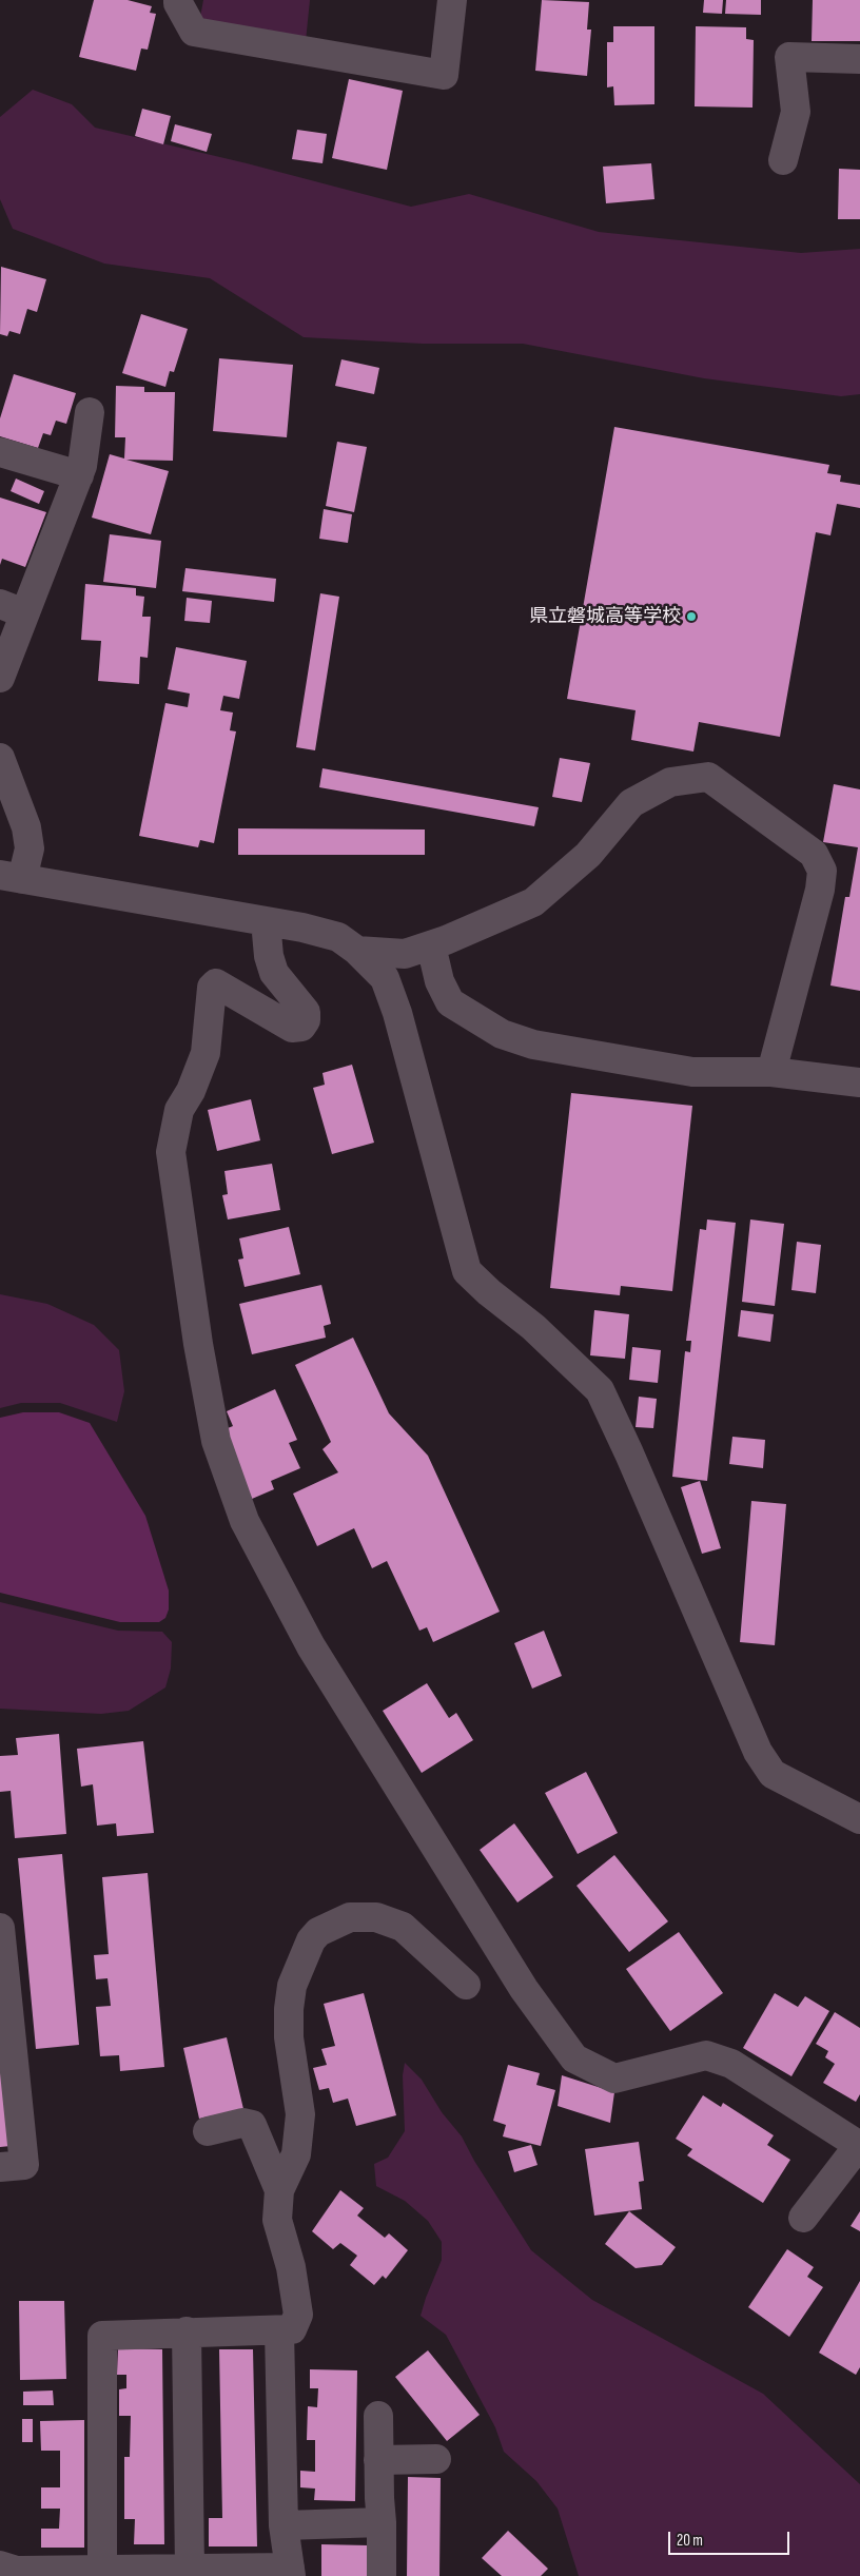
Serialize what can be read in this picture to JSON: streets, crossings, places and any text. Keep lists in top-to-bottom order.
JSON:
{
  "places": ["県立磐城高等学校"],
  "scale_bar": "20 m"
}
